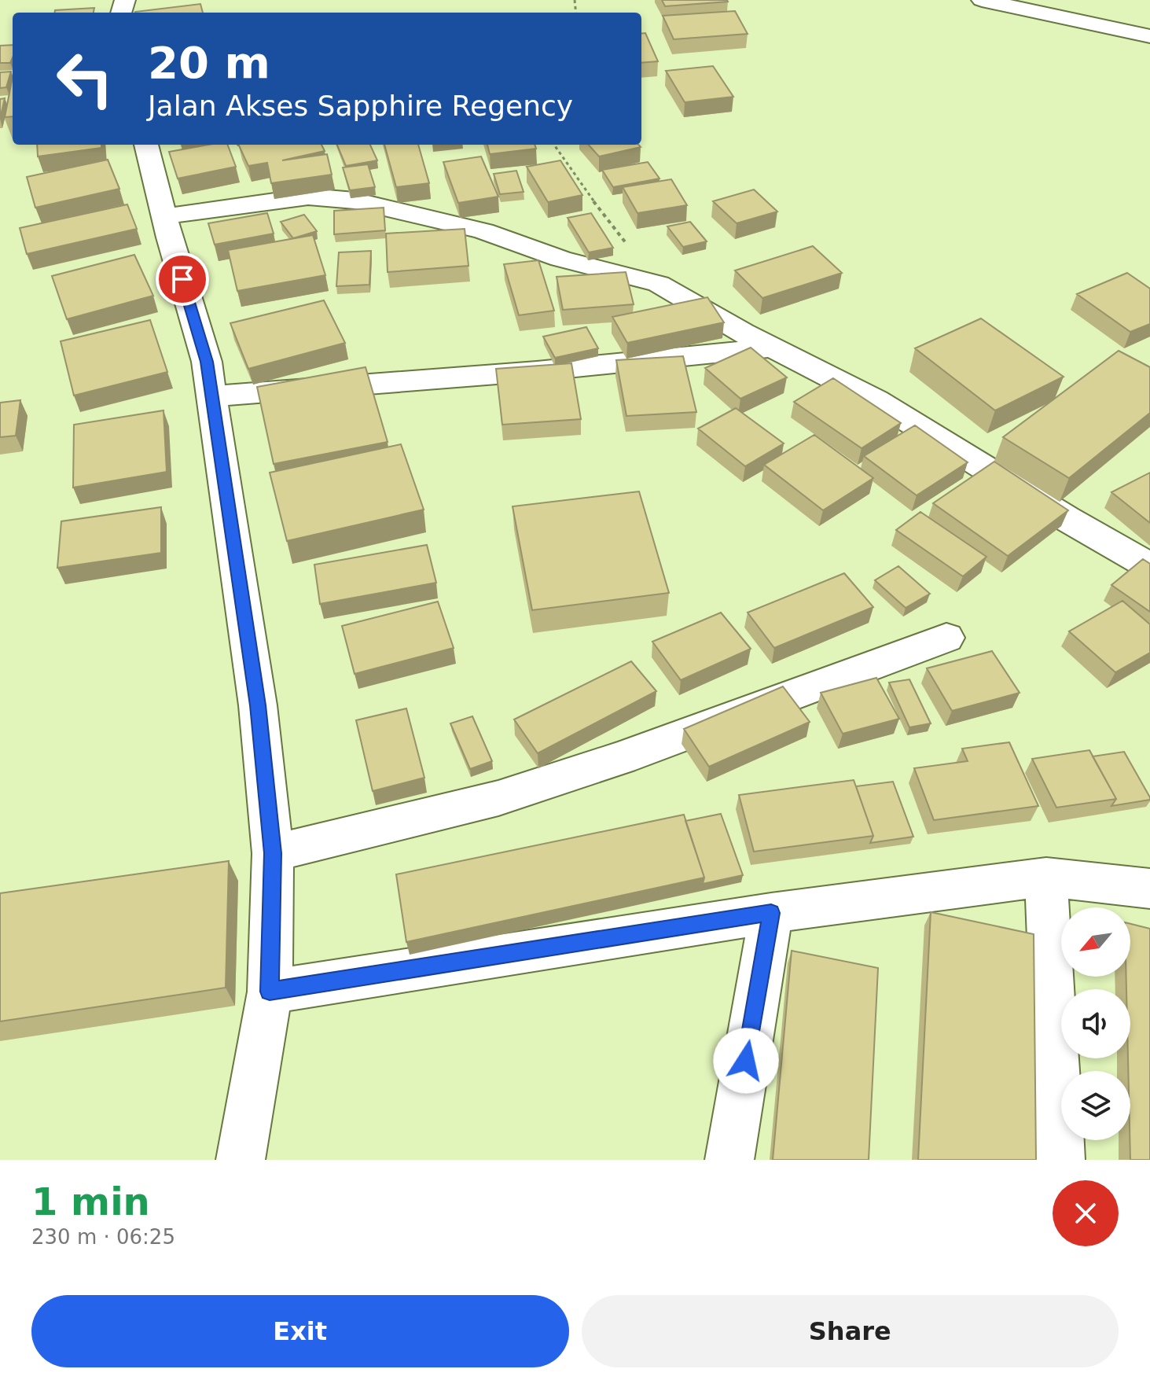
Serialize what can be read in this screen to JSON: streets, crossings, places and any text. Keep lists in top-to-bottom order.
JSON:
{
  "north": "bottom left",
  "page": {
    "turn": ["20 m", "Jalan Akses Sapphire Regency"],
    "heading": ["1 min", "230 m · 06:25"],
    "buttons": ["Exit", "Share"]
  }
}
